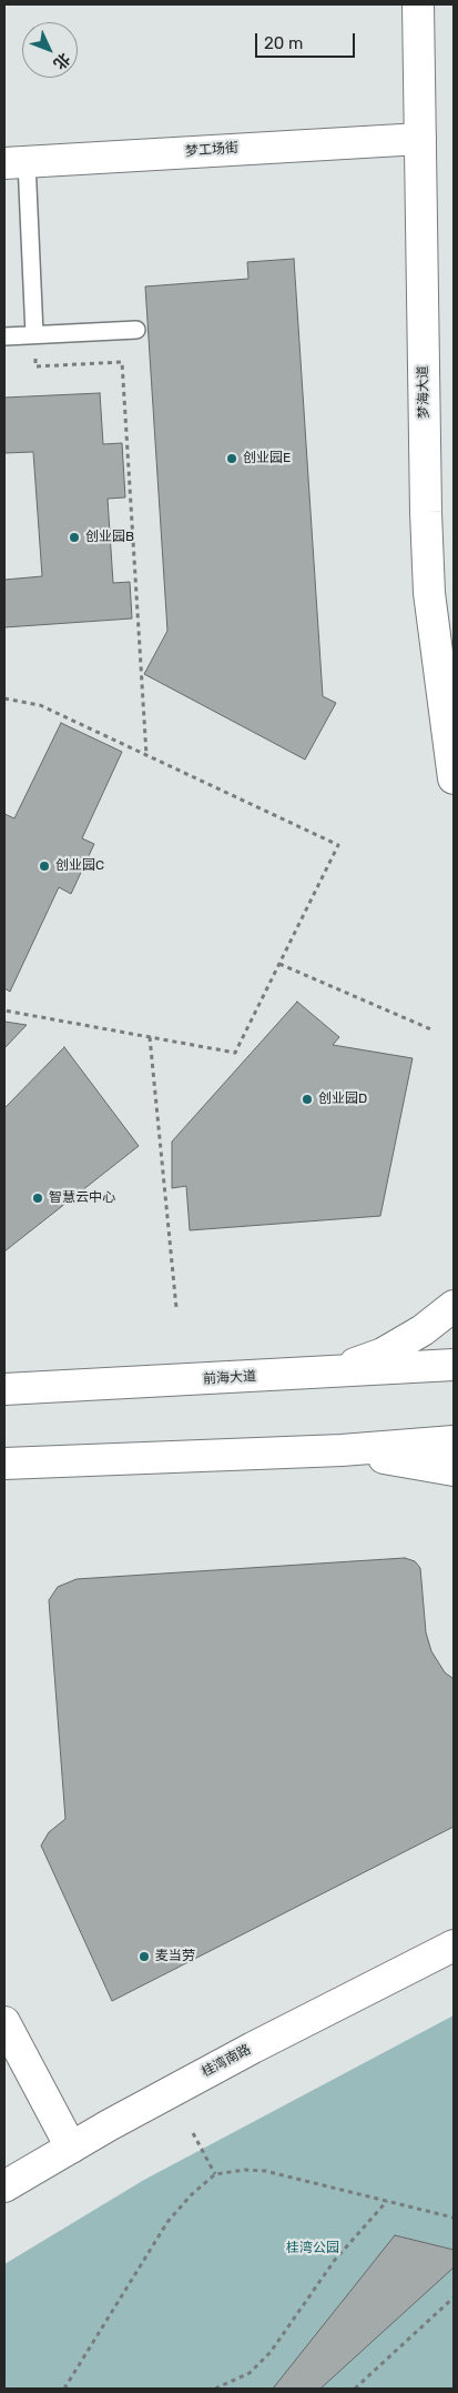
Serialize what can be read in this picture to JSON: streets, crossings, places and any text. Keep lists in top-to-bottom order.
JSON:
{
  "streets": {
    "main road": [
      "梦工场街",
      "梦海大道",
      "前海大道",
      "桂湾南路"
    ]
  },
  "crossings": [
    ["梦工场街", "梦海大道"]
  ],
  "parks": ["桂湾公园"],
  "places": [
    "创业园E",
    "创业园B",
    "创业园C",
    "创业园D",
    "智慧云中心",
    "麦当劳"
  ],
  "scale_bar": "20 m",
  "north": "bottom right"
}
